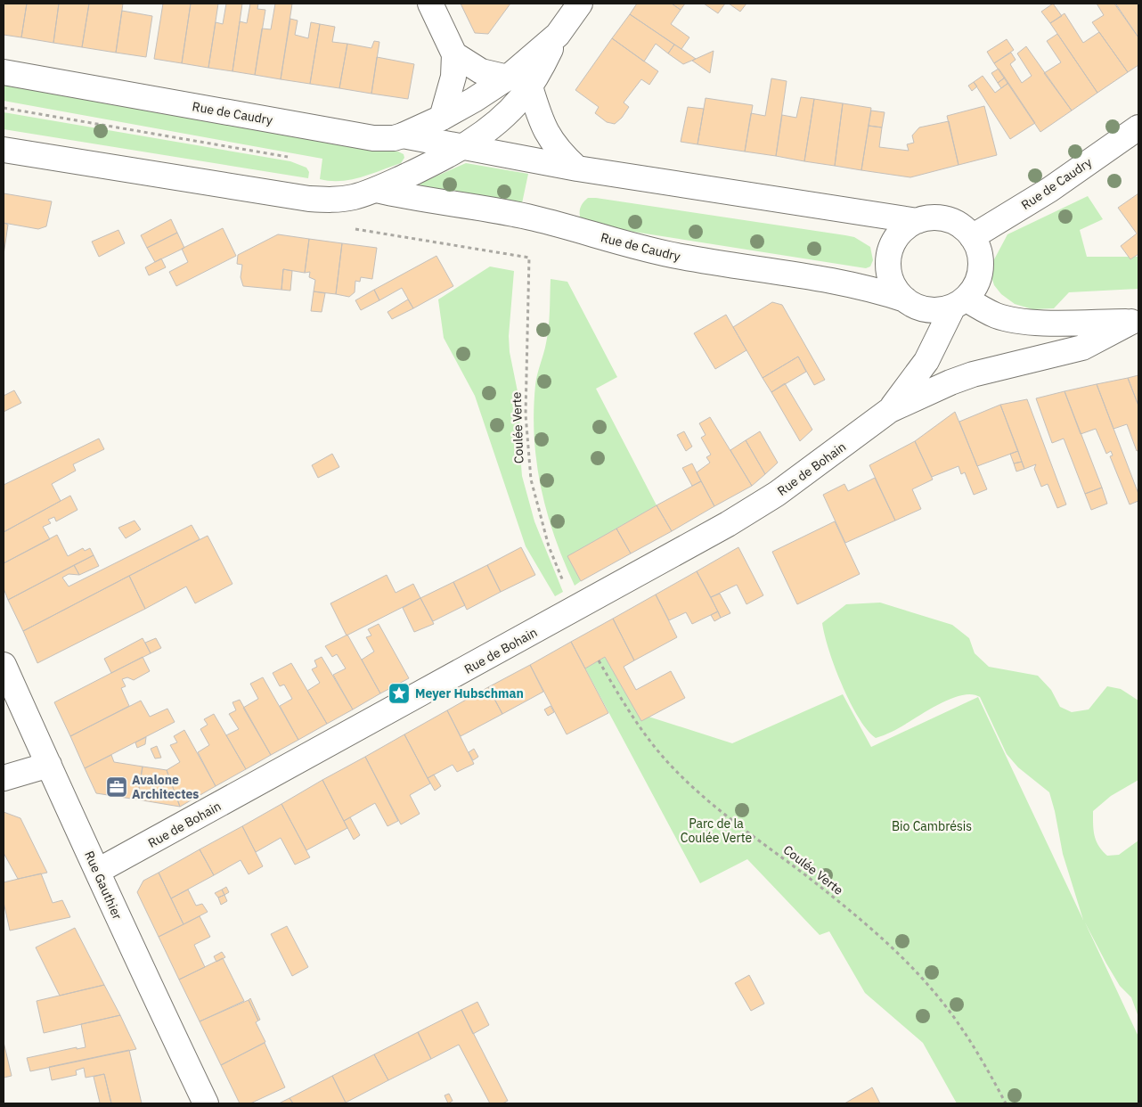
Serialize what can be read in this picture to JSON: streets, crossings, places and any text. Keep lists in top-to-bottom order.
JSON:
{
  "streets": {
    "street": ["Rue de Caudry", "Rue de Bohain", "Rue Gauthier"],
    "path": ["Coulée Verte"]
  },
  "crossings": [
    ["Rue de Caudry", "Rue de Bohain"],
    ["Rue de Bohain", "Rue Gauthier"]
  ],
  "parks": ["Parc de la Coulée Verte", "Bio Cambrésis"],
  "places": {
    "place": ["Meyer Hubschman"],
    "office": ["Avalone Architectes"]
  }
}
